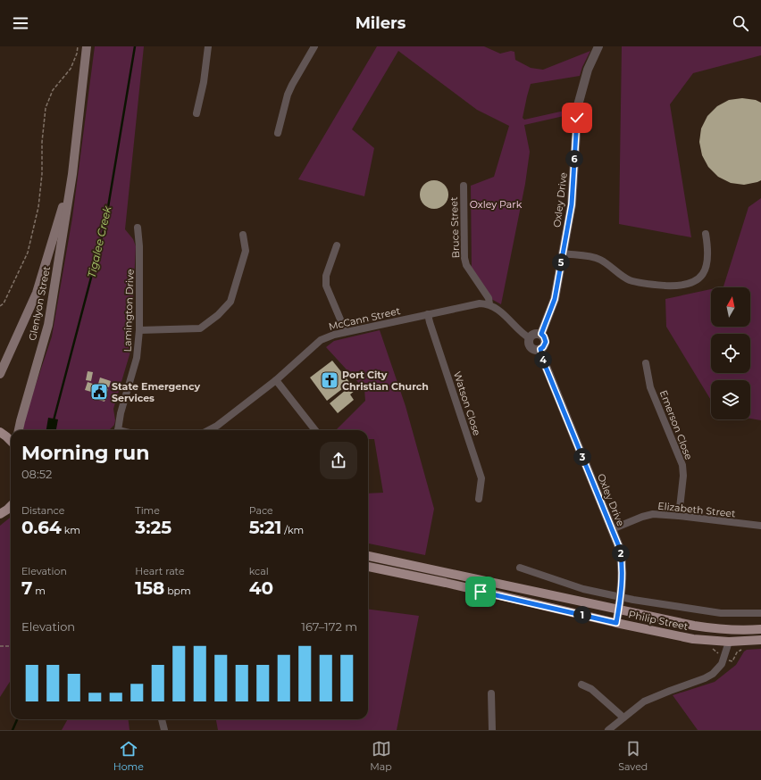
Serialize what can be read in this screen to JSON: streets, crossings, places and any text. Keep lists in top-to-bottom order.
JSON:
{
  "streets": {
    "main road": ["Glenlyon Street", "Philip Street"],
    "street": [
      "Oxley Drive",
      "Bruce Street",
      "Lamington Drive",
      "McCann Street",
      "Watson Close",
      "Emerson Close",
      "Elizabeth Street"
    ]
  },
  "crossings": [
    ["Oxley Drive", "Elizabeth Street"],
    ["Oxley Drive", "Philip Street"],
    ["Bruce Street", "McCann Street"],
    ["McCann Street", "Watson Close"],
    ["Emerson Close", "Elizabeth Street"]
  ],
  "water": ["Tigalee Creek"],
  "parks": ["Oxley Park"],
  "places": {
    "church": ["Port City Christian Church"],
    "public building": ["State Emergency Services"]
  },
  "north": "top",
  "page": {
    "header": "Milers",
    "pins": [
      "6",
      "5",
      "4",
      "3",
      "2",
      "1"
    ],
    "heading": ["Morning run", "08:52"],
    "stats": [
      ["Distance", "0.64 km"],
      ["Time", "3:25"],
      ["Pace", "5:21 /km"],
      ["Elevation", "7 m"],
      ["Heart rate", "158 bpm"],
      ["kcal", "40"]
    ],
    "chart": ["Elevation", "167–172 m"],
    "tabs": ["Home", "Map", "Saved"]
  }
}
